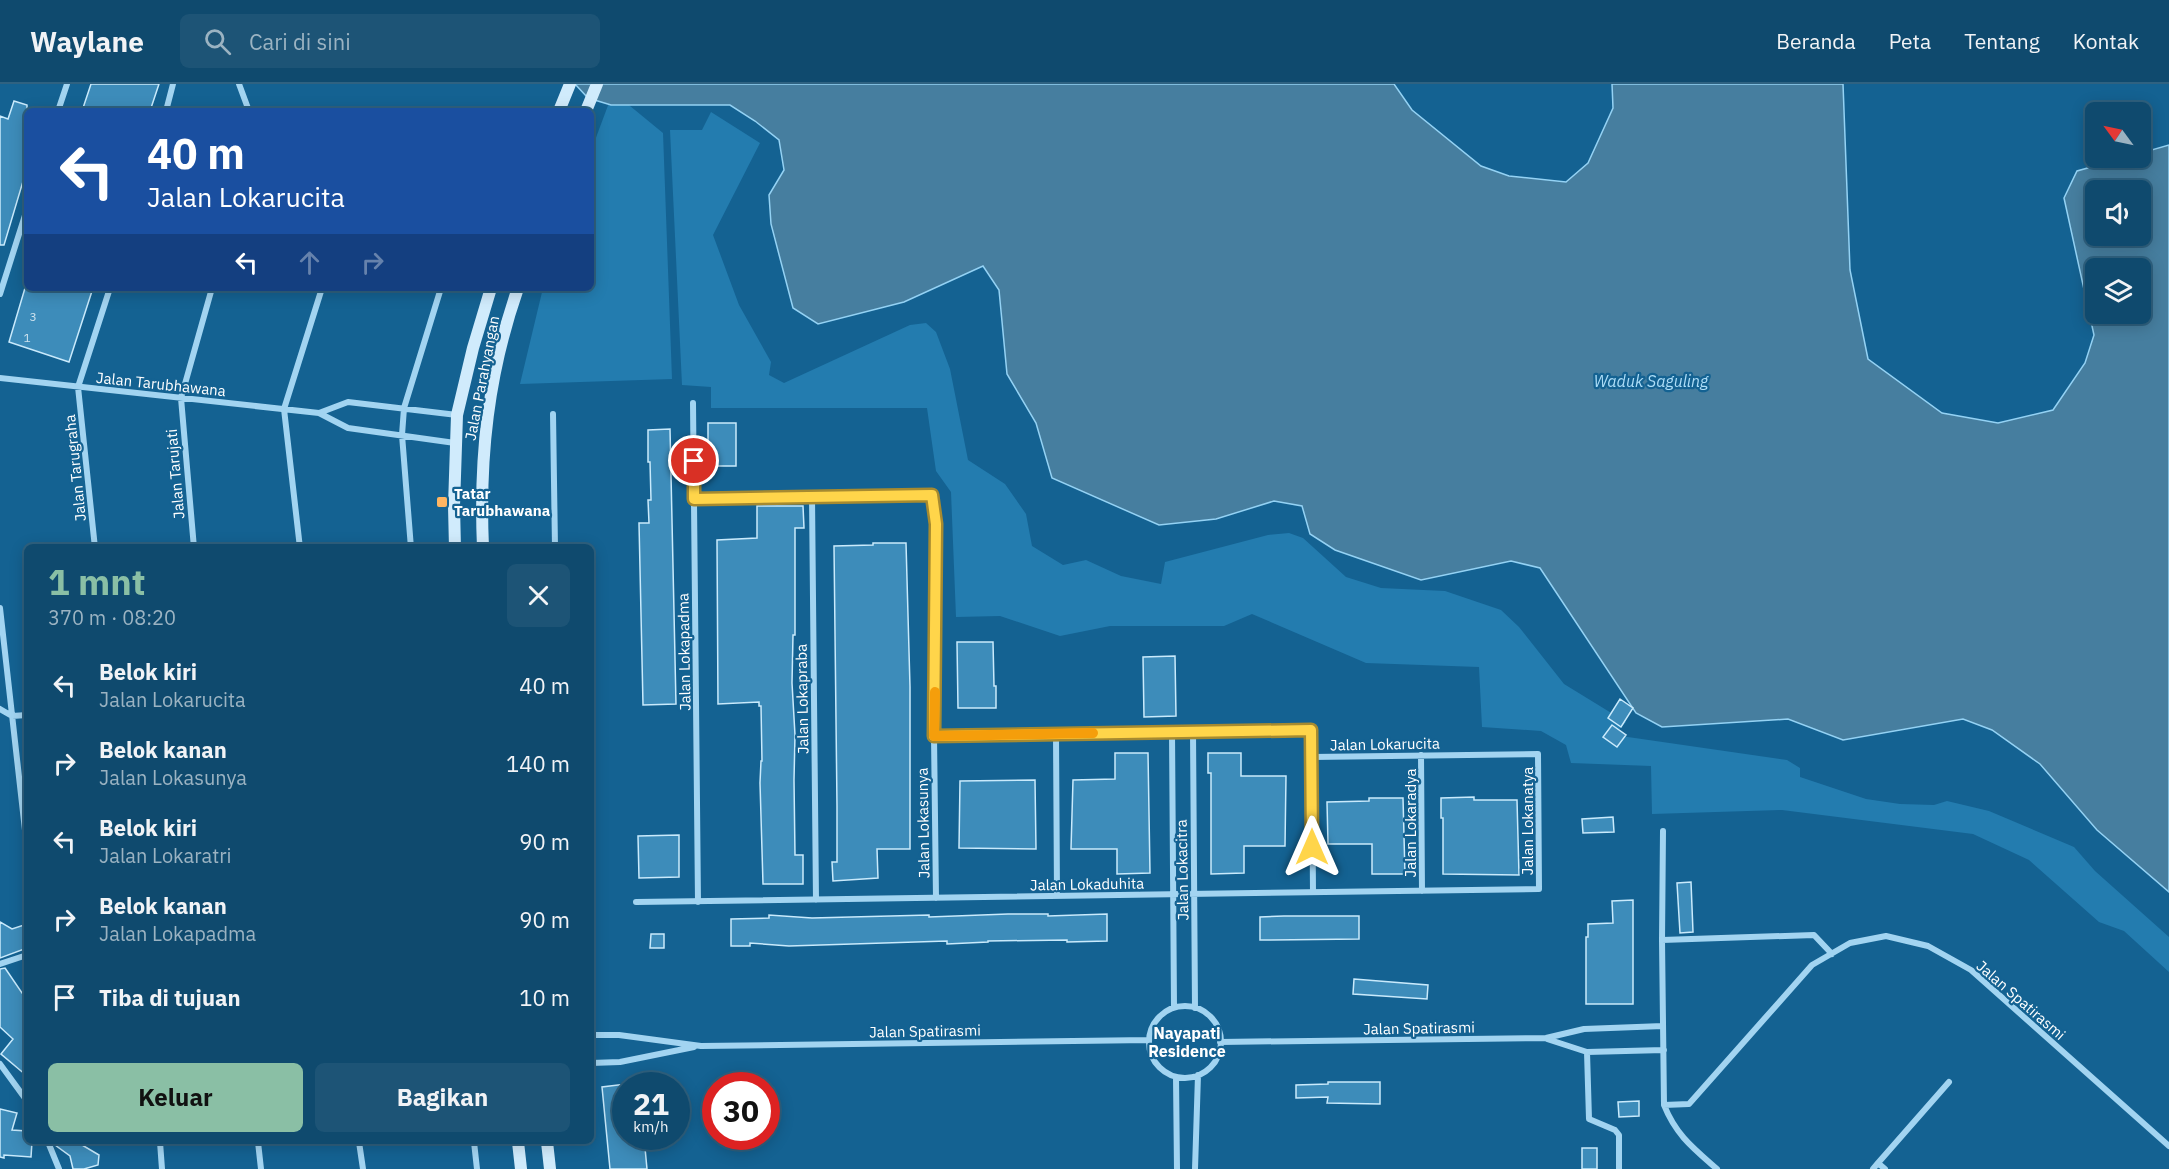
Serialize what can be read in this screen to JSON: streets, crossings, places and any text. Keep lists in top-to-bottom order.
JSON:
{
  "streets": {
    "main road": ["Jalan Parahyangan"],
    "street": [
      "Jalan Tarubhawana",
      "Jalan Tarugraha",
      "Jalan Tarujati",
      "Jalan Lokapadma",
      "Jalan Lokapraba",
      "Jalan Lokarucita",
      "Jalan Lokanatya",
      "Jalan Lokasunya",
      "Jalan Lokaradya",
      "Jalan Lokacitra",
      "Jalan Lokaduhita",
      "Jalan Spatirasmi"
    ]
  },
  "crossings": [
    ["Jalan Tarubhawana", "Jalan Tarugraha"],
    ["Jalan Tarubhawana", "Jalan Tarujati"],
    ["Jalan Lokapadma", "Jalan Lokaduhita"],
    ["Jalan Lokapraba", "Jalan Lokasunya"],
    ["Jalan Lokapraba", "Jalan Lokaduhita"],
    ["Jalan Lokarucita", "Jalan Lokanatya"],
    ["Jalan Lokarucita", "Jalan Lokasunya"],
    ["Jalan Lokarucita", "Jalan Lokaradya"],
    ["Jalan Lokarucita", "Jalan Lokacitra"],
    ["Jalan Lokanatya", "Jalan Lokaduhita"],
    ["Jalan Lokasunya", "Jalan Lokaduhita"],
    ["Jalan Lokaradya", "Jalan Lokaduhita"],
    ["Jalan Lokacitra", "Jalan Lokaduhita"],
    ["Jalan Lokacitra", "Jalan Spatirasmi"]
  ],
  "districts": ["Nayapati Residence"],
  "water": ["Waduk Saguling"],
  "places": {
    "transit": ["Tatar Tarubhawana"]
  },
  "house_numbers": ["3", "1"],
  "north": "top left",
  "page": {
    "header": "Waylane",
    "search": "Cari di sini",
    "nav": [
      "Beranda",
      "Peta",
      "Tentang",
      "Kontak"
    ],
    "turn": ["40 m", "Jalan Lokarucita"],
    "heading": ["1 mnt", "370 m · 08:20"],
    "list": [
      {
        "name": "Belok kiri",
        "note": "Jalan Lokarucita",
        "value": "40 m"
      },
      {
        "name": "Belok kanan",
        "note": "Jalan Lokasunya",
        "value": "140 m"
      },
      {
        "name": "Belok kiri",
        "note": "Jalan Lokaratri",
        "value": "90 m"
      },
      {
        "name": "Belok kanan",
        "note": "Jalan Lokapadma",
        "value": "90 m"
      },
      {
        "name": "Tiba di tujuan",
        "value": "10 m"
      }
    ],
    "buttons": ["Keluar", "Bagikan"],
    "speed": "21 km/h",
    "limit": "30"
  }
}
